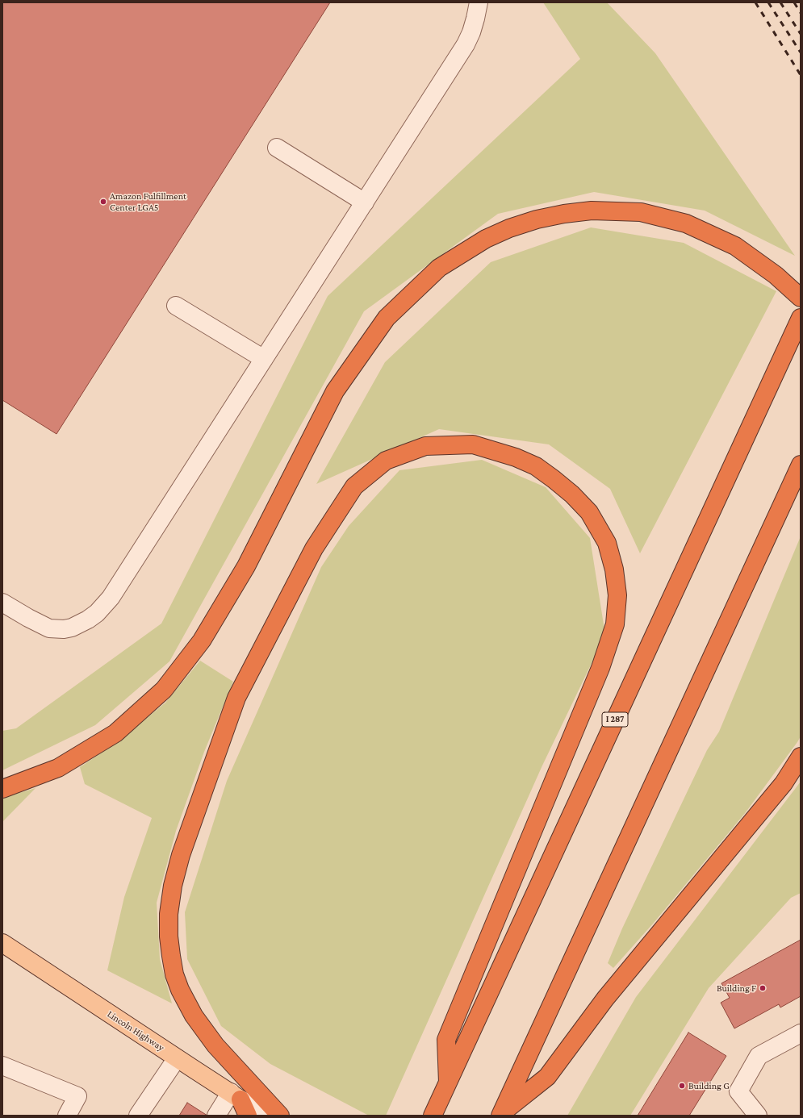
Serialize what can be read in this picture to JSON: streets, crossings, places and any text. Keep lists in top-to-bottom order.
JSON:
{
  "streets": {
    "highway": ["I 287"],
    "main road": ["Lincoln Highway"]
  },
  "places": ["Amazon Fulfillment Center LGA5", "Building F", "Building G"]
}
